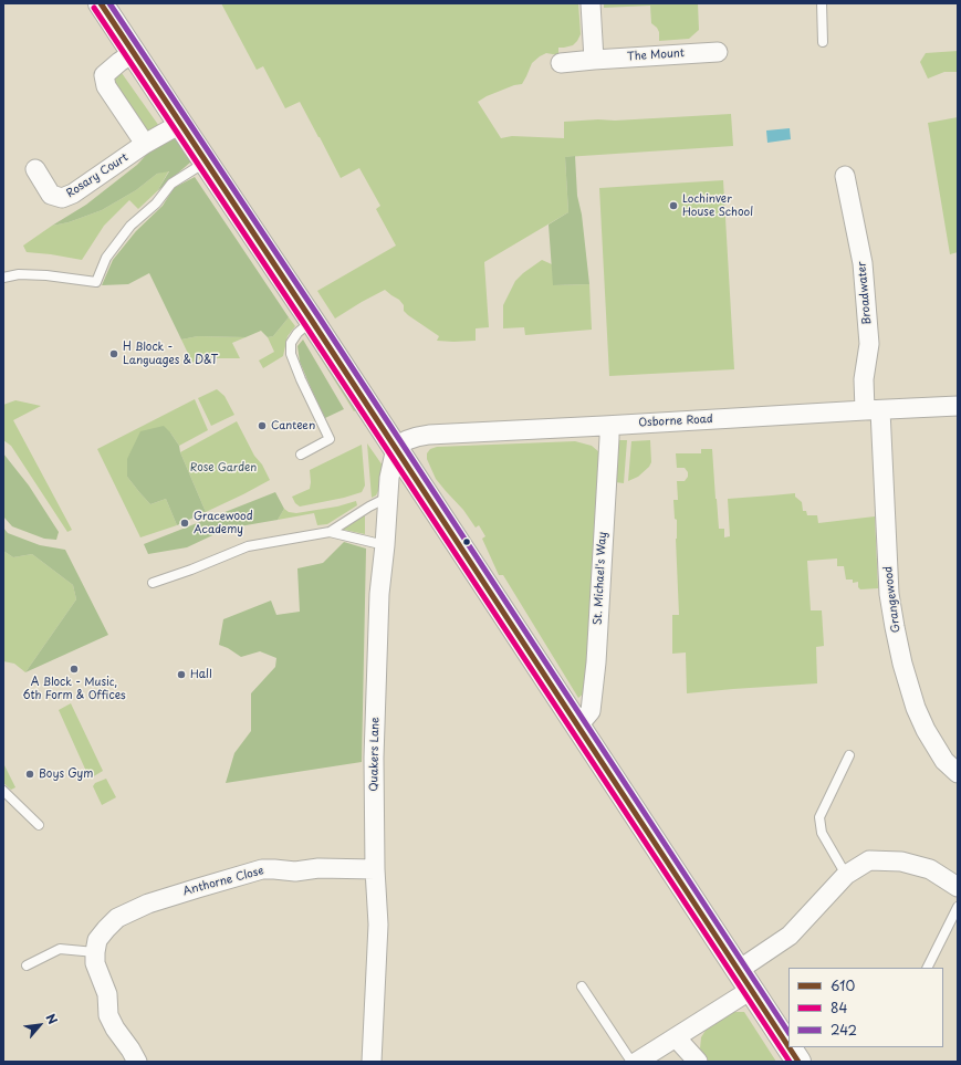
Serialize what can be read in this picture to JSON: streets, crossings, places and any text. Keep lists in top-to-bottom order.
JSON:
{
  "streets": {
    "street": [
      "The Mount",
      "Rosary Court",
      "Broadwater",
      "Osborne Road",
      "St. Michael's Way",
      "Grangewood",
      "Quakers Lane",
      "Anthorne Close"
    ]
  },
  "crossings": [
    ["Broadwater", "Osborne Road"],
    ["Broadwater", "Grangewood"],
    ["Osborne Road", "St. Michael's Way"],
    ["Osborne Road", "Grangewood"],
    ["Osborne Road", "Quakers Lane"],
    ["Quakers Lane", "Anthorne Close"]
  ],
  "parks": ["Rose Garden"],
  "places": [
    "Lochinver House School",
    "H Block - Languages & D&T",
    "Canteen",
    "Gracewood Academy",
    "A Block - Music, 6th Form & Offices",
    "Hall",
    "Boys Gym"
  ],
  "lines": ["transit line 610", "transit line 242", "transit line 84"],
  "legend": ["610", "84", "242"],
  "north": "top right"
}
